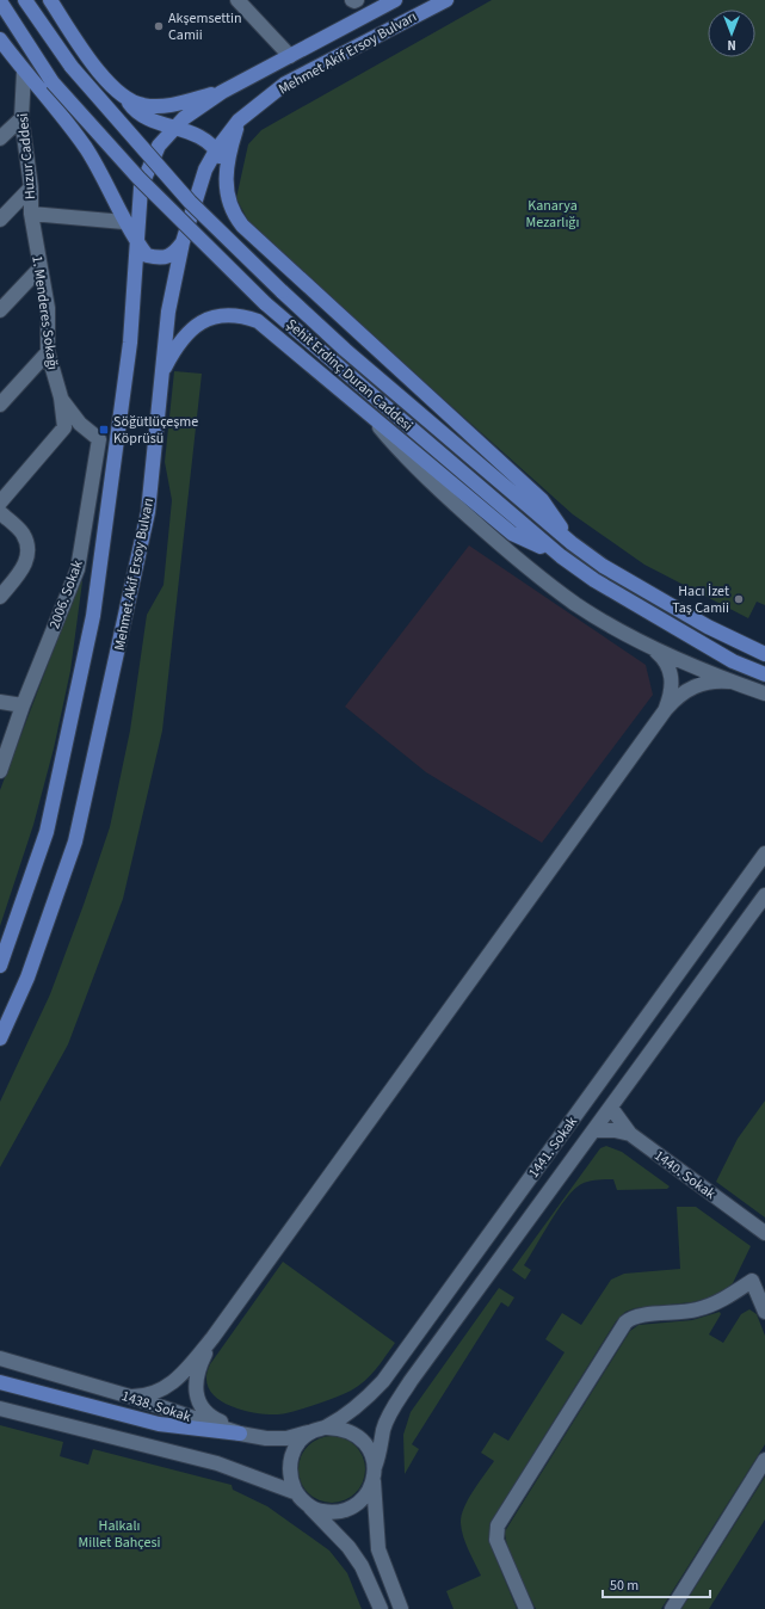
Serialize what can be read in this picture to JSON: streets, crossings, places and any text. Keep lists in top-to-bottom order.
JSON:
{
  "streets": {
    "main road": ["Mehmet Akif Ersoy Bulvarı", "Şehit Erdinç Duran Caddesi"],
    "street": [
      "Huzur Caddesi",
      "1. Menderes Sokağı",
      "2006. Sokak",
      "1441. Sokak",
      "1440. Sokak",
      "1438. Sokak"
    ]
  },
  "crossings": [
    ["Huzur Caddesi", "1. Menderes Sokağı"],
    ["1. Menderes Sokağı", "2006. Sokak"],
    ["1441. Sokak", "1440. Sokak"],
    ["1441. Sokak", "1438. Sokak"]
  ],
  "parks": ["Kanarya Mezarlığı", "Halkalı Millet Bahçesi"],
  "places": {
    "other": ["Akşemsettin Camii", "Hacı İzet Taş Camii"],
    "transit": ["Söğütlüçeşme Köprüsü"]
  },
  "scale_bar": "50 m",
  "north": "bottom"
}
